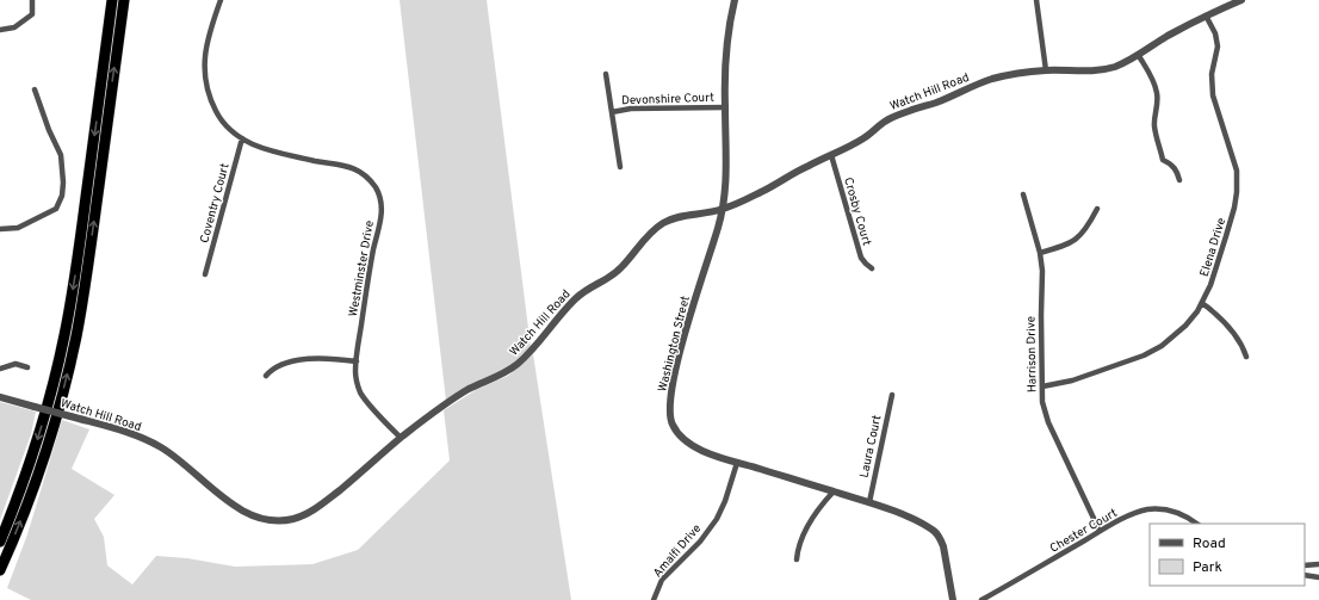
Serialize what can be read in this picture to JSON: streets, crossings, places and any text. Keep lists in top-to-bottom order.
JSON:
{
  "streets": {
    "street": [
      "Watch Hill Road",
      "Devonshire Court",
      "Coventry Court",
      "Crosby Court",
      "Elena Drive",
      "Westminster Drive",
      "Washington Street",
      "Harrison Drive",
      "Laura Court",
      "Chester Court",
      "Amalfi Drive"
    ]
  },
  "crossings": [
    ["Watch Hill Road", "Crosby Court"],
    ["Watch Hill Road", "Elena Drive"],
    ["Watch Hill Road", "Westminster Drive"],
    ["Watch Hill Road", "Washington Street"],
    ["Devonshire Court", "Washington Street"],
    ["Coventry Court", "Westminster Drive"],
    ["Elena Drive", "Harrison Drive"],
    ["Washington Street", "Laura Court"],
    ["Washington Street", "Amalfi Drive"],
    ["Harrison Drive", "Chester Court"]
  ],
  "legend": ["Road", "Park"]
}
